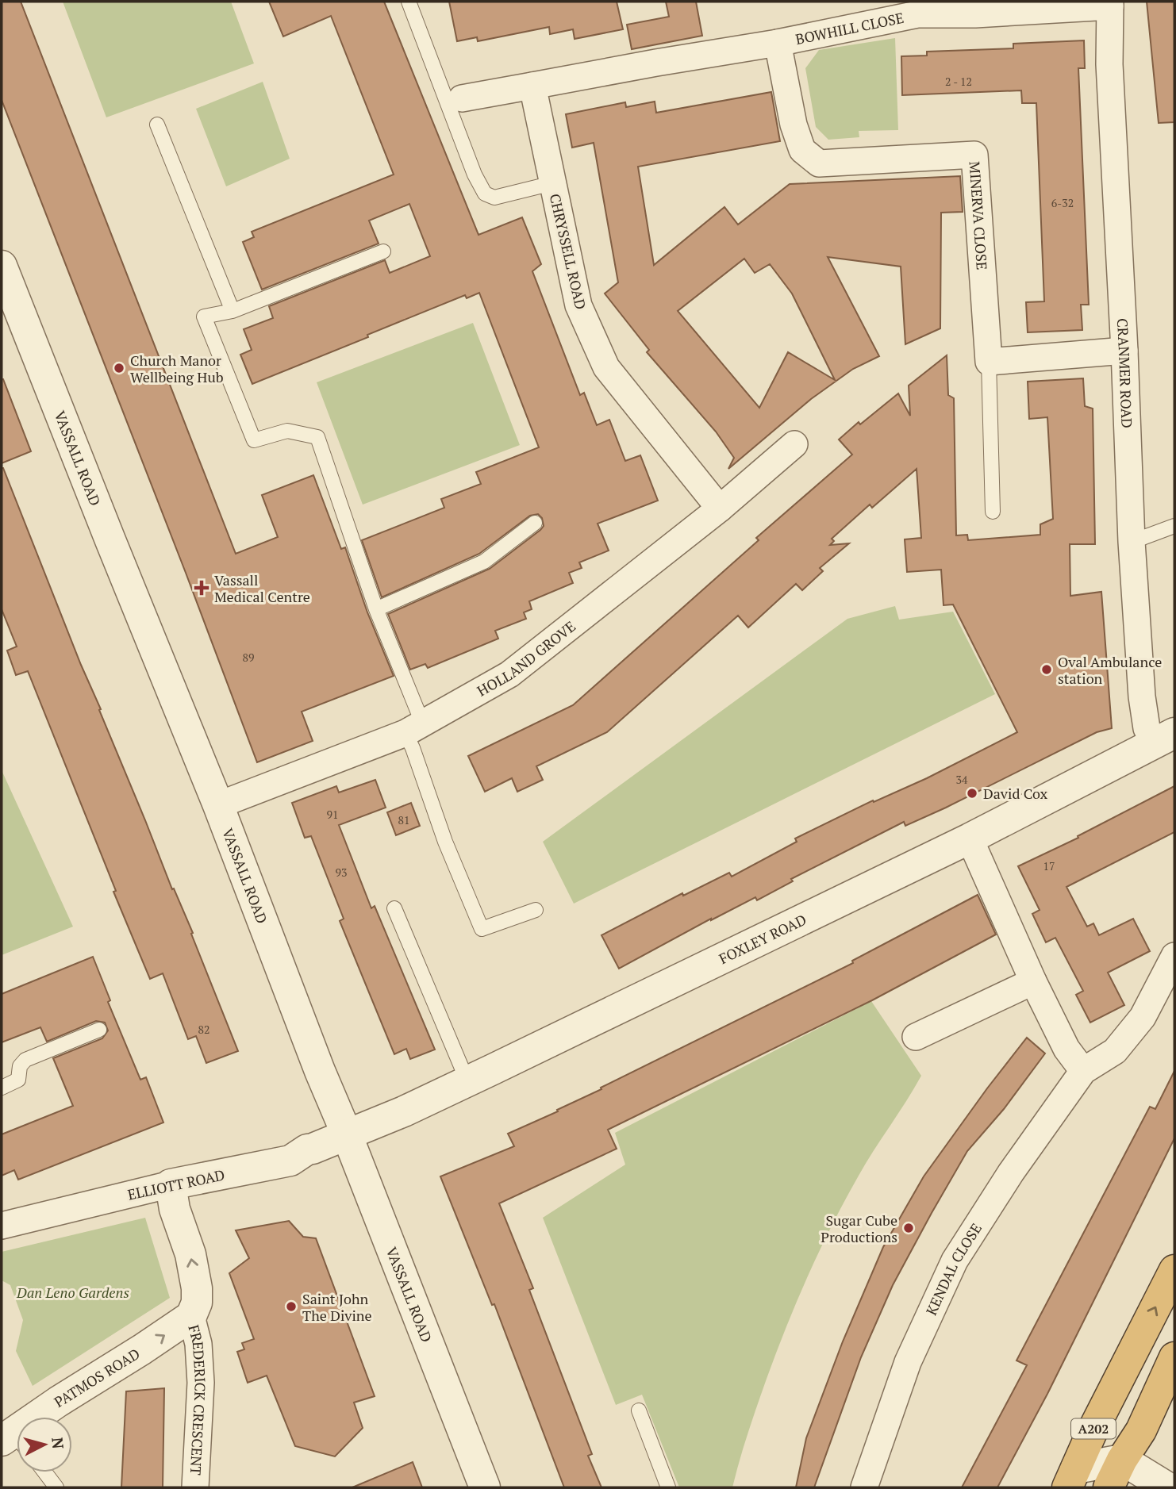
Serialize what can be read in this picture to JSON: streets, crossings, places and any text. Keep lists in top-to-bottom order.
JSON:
{
  "streets": {
    "highway": ["A202"],
    "street": [
      "BOWHILL CLOSE",
      "MINERVA CLOSE",
      "CHRYSSELL ROAD",
      "CRANMER ROAD",
      "VASSALL ROAD",
      "HOLLAND GROVE",
      "FOXLEY ROAD",
      "ELLIOTT ROAD",
      "KENDAL CLOSE",
      "PATMOS ROAD",
      "FREDERICK CRESCENT"
    ]
  },
  "crossings": [
    ["BOWHILL CLOSE", "MINERVA CLOSE"],
    ["BOWHILL CLOSE", "CHRYSSELL ROAD"],
    ["BOWHILL CLOSE", "CRANMER ROAD"],
    ["CHRYSSELL ROAD", "HOLLAND GROVE"],
    ["CRANMER ROAD", "FOXLEY ROAD"],
    ["VASSALL ROAD", "HOLLAND GROVE"],
    ["VASSALL ROAD", "FOXLEY ROAD"],
    ["VASSALL ROAD", "ELLIOTT ROAD"],
    ["FOXLEY ROAD", "ELLIOTT ROAD"],
    ["ELLIOTT ROAD", "FREDERICK CRESCENT"],
    ["PATMOS ROAD", "FREDERICK CRESCENT"]
  ],
  "one_way": ["PATMOS ROAD", "FREDERICK CRESCENT"],
  "parks": ["Dan Leno Gardens"],
  "places": {
    "other": [
      "Church Manor Wellbeing Hub",
      "Oval Ambulance station",
      "David Cox",
      "Sugar Cube Productions",
      "Saint John The Divine"
    ],
    "health": ["Vassall Medical Centre"]
  },
  "house_numbers": [
    "2 - 12",
    "6-32",
    "89",
    "34",
    "91",
    "81",
    "17",
    "93",
    "82"
  ],
  "north": "right"
}
